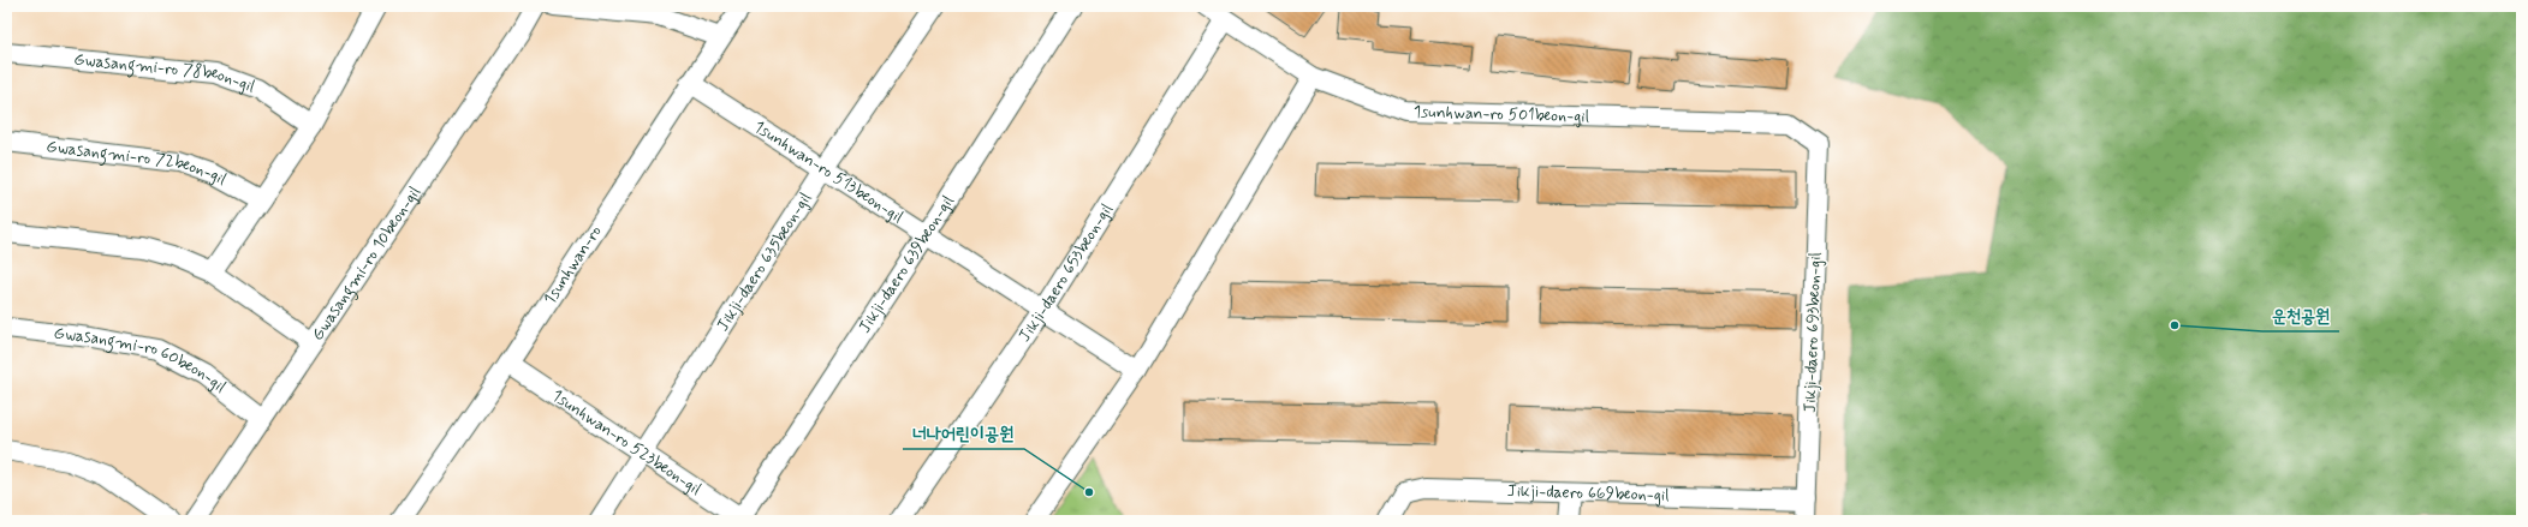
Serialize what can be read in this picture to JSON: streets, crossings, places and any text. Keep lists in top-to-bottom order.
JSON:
{
  "streets": {
    "street": [
      "Gwasangmi-ro 78beon-gil",
      "1sunhwan-ro 501beon-gil",
      "Gwasangmi-ro 72beon-gil",
      "1sunhwan-ro 513beon-gil",
      "Jikji-daero 635beon-gil",
      "Gwasangmi-ro 10beon-gil",
      "1sunhwan-ro",
      "Jikji-daero 639beon-gil",
      "Jikji-daero 653beon-gil",
      "Jikji-daero 693beon-gil",
      "Gwasangmi-ro 60beon-gil",
      "1sunhwan-ro 523beon-gil",
      "Jikji-daero 669beon-gil"
    ]
  },
  "crossings": [
    ["1sunhwan-ro 501beon-gil", "Jikji-daero 653beon-gil"],
    ["1sunhwan-ro 501beon-gil", "Jikji-daero 693beon-gil"],
    ["1sunhwan-ro 513beon-gil", "Jikji-daero 635beon-gil"],
    ["1sunhwan-ro 513beon-gil", "1sunhwan-ro"],
    ["1sunhwan-ro 513beon-gil", "Jikji-daero 639beon-gil"],
    ["1sunhwan-ro 513beon-gil", "Jikji-daero 653beon-gil"],
    ["Jikji-daero 635beon-gil", "1sunhwan-ro 523beon-gil"],
    ["Gwasangmi-ro 10beon-gil", "Gwasangmi-ro 60beon-gil"],
    ["1sunhwan-ro", "1sunhwan-ro 523beon-gil"],
    ["Jikji-daero 639beon-gil", "1sunhwan-ro 523beon-gil"],
    ["Jikji-daero 693beon-gil", "Jikji-daero 669beon-gil"]
  ],
  "places": ["운천공원", "너나어린이공원"]
}
